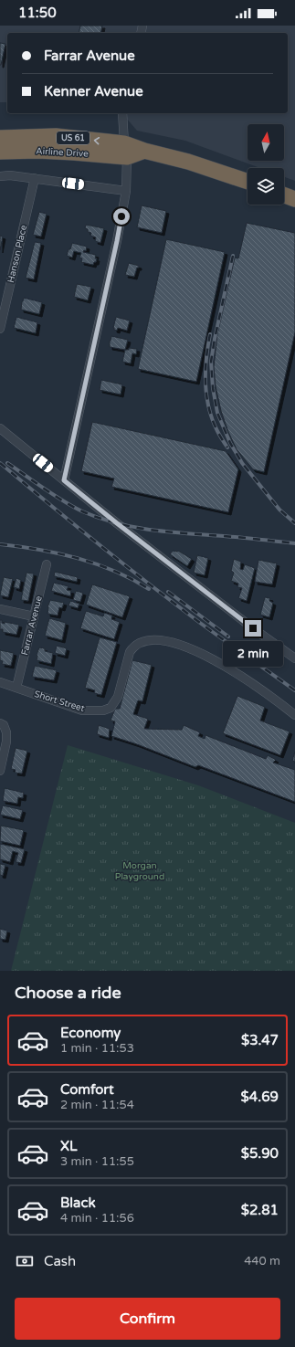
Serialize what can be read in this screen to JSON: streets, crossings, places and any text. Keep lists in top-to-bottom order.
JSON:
{
  "streets": {
    "highway": ["US 61", "Airline Drive"],
    "street": ["Hanson Place", "Farrar Avenue", "Short Street"]
  },
  "crossings": [
    ["Farrar Avenue", "Short Street"]
  ],
  "parks": ["Morgan Playground"],
  "north": "top",
  "page": {
    "status": "11:50",
    "banner": ["Farrar Avenue", "Kenner Avenue"],
    "bubble": "2 min",
    "heading": "Choose a ride",
    "list": [
      {
        "name": "Economy",
        "note": "1 min · 11:53",
        "value": "$3.47"
      },
      {
        "name": "Comfort",
        "note": "2 min · 11:54",
        "value": "$4.69"
      },
      {
        "name": "XL",
        "note": "3 min · 11:55",
        "value": "$5.90"
      },
      {
        "name": "Black",
        "note": "4 min · 11:56",
        "value": "$2.81"
      }
    ],
    "pay": ["Cash", "440 m"],
    "buttons": "Confirm"
  }
}
